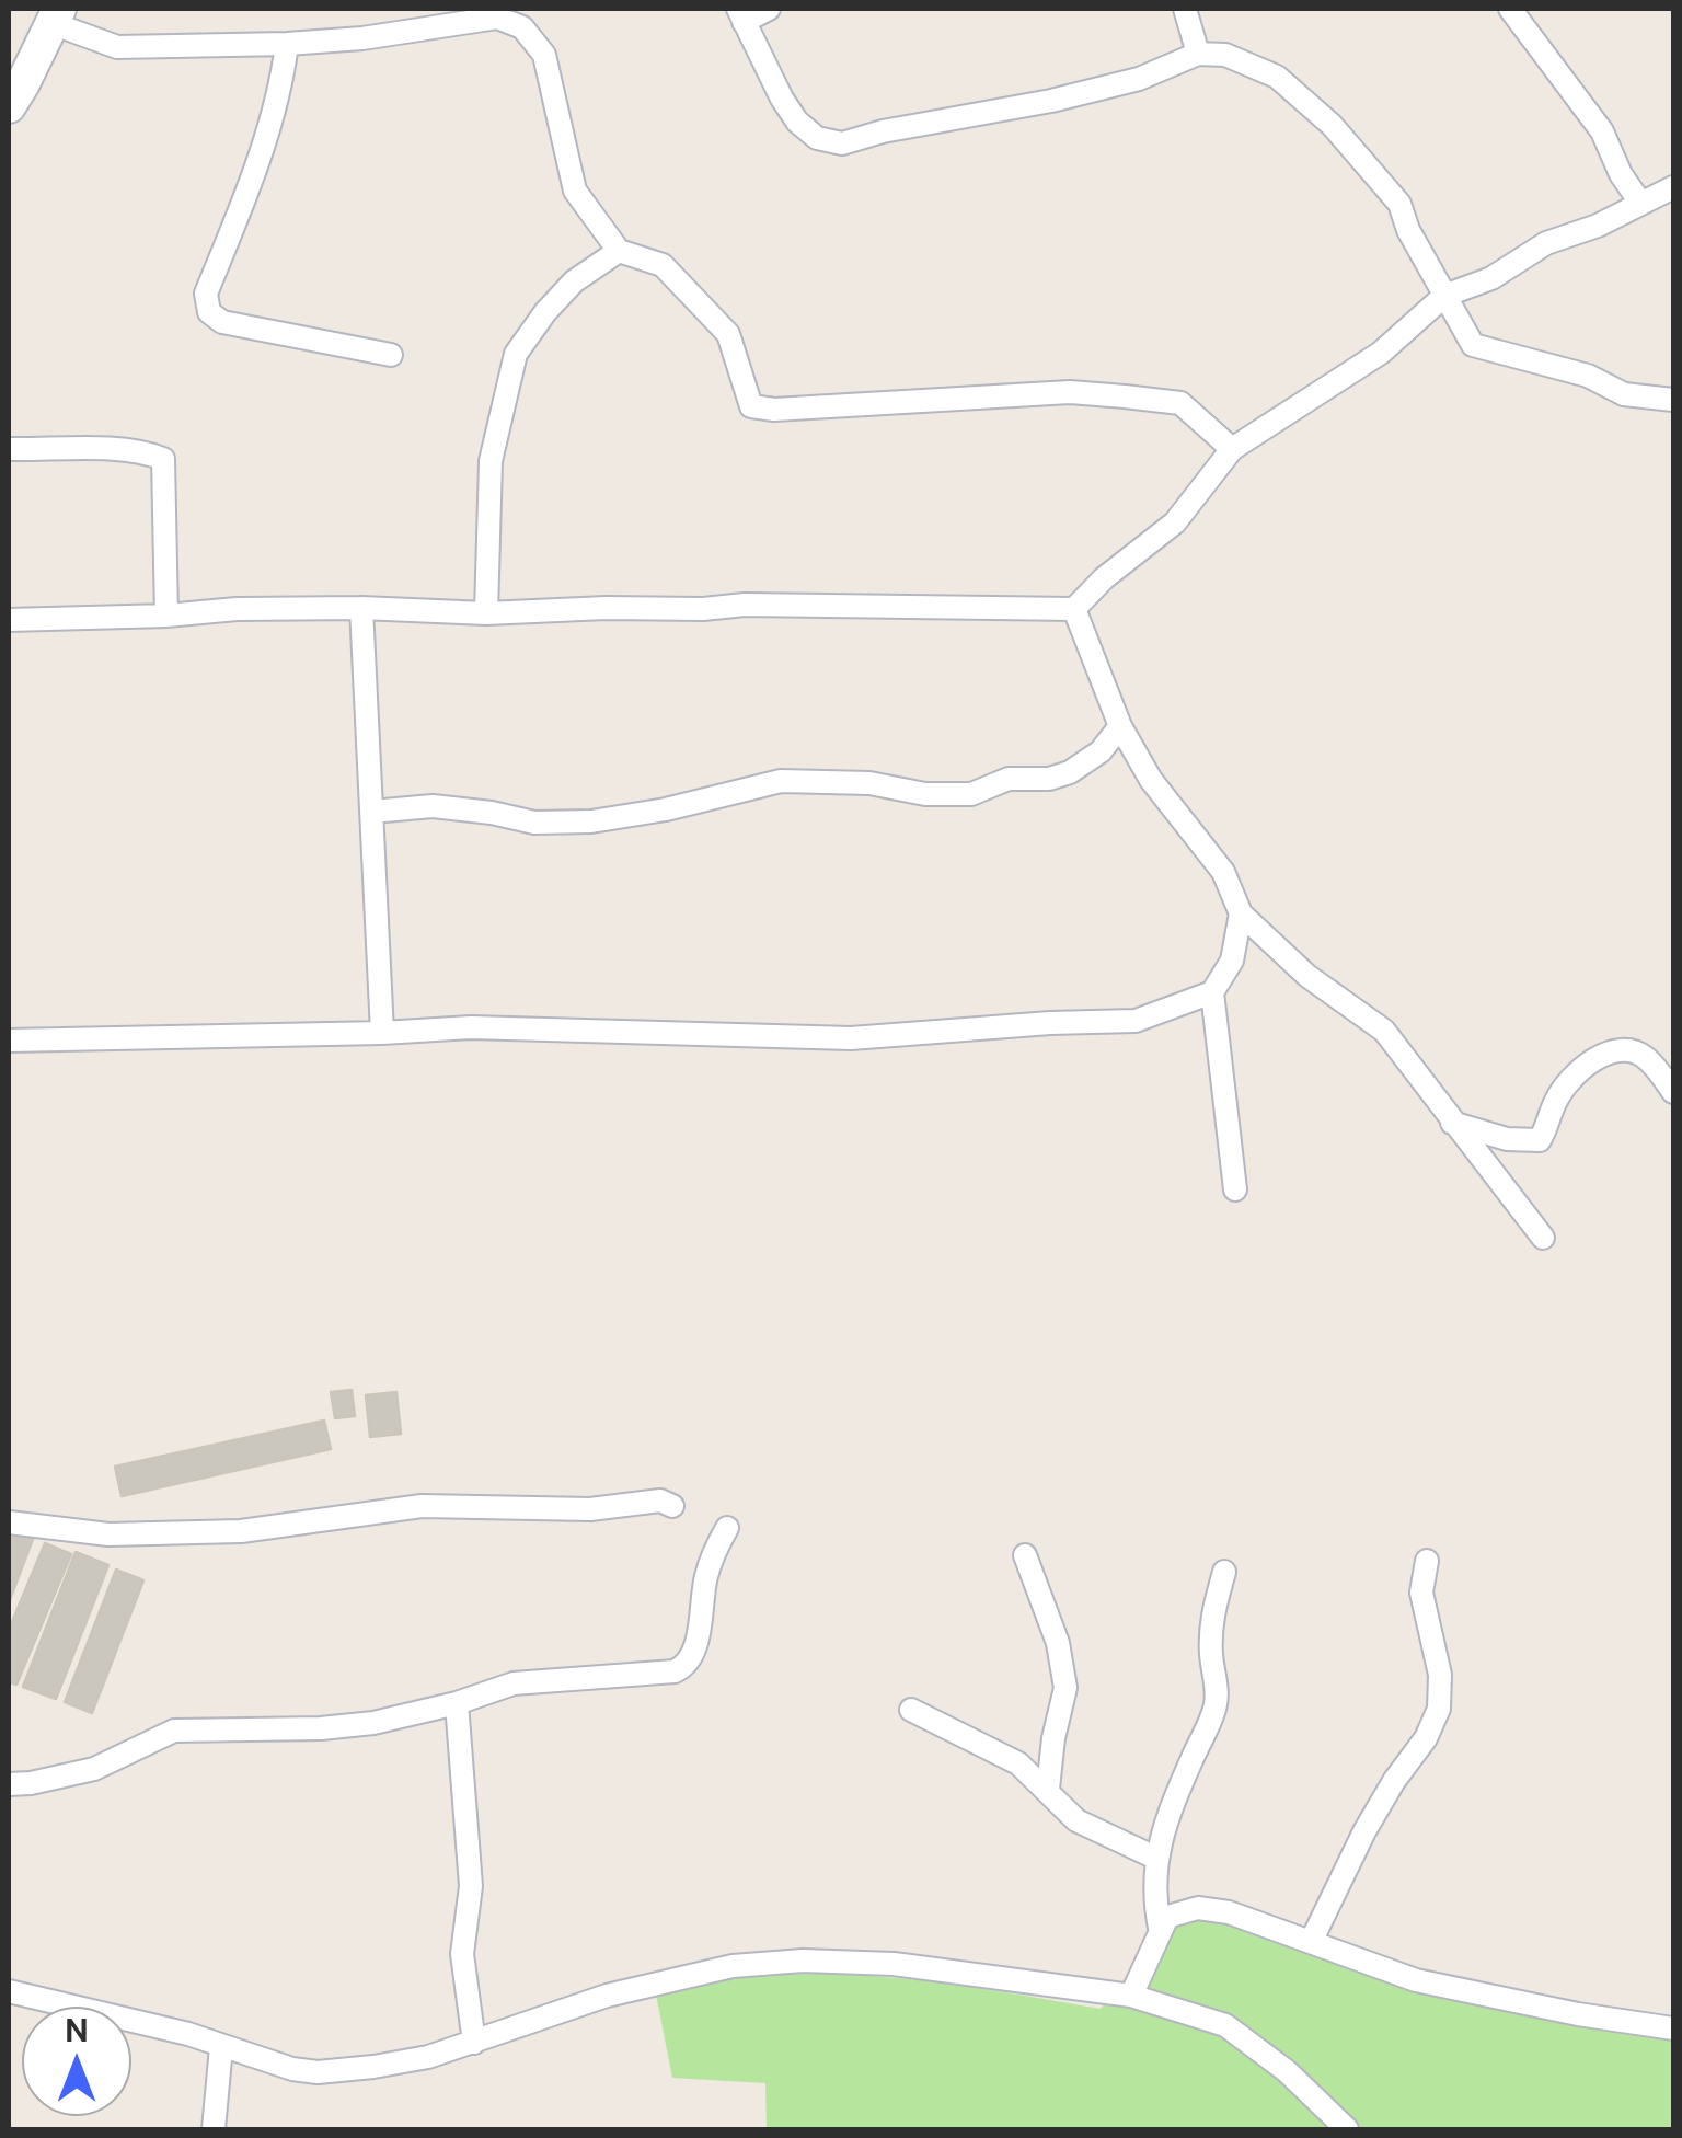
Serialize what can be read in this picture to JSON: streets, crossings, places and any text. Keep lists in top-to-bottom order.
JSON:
{
  "north": "top"
}
